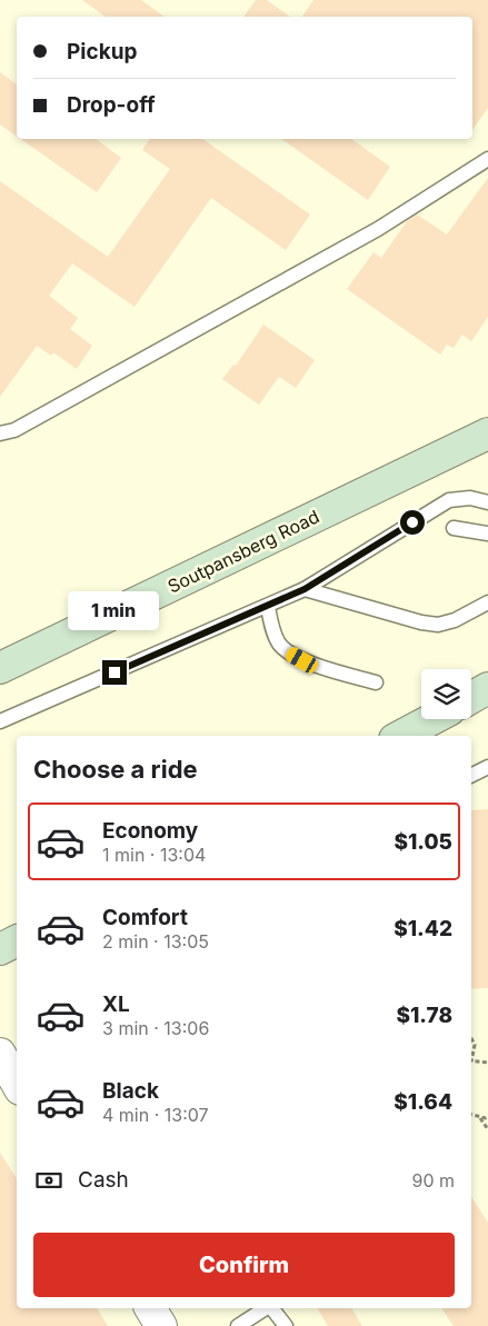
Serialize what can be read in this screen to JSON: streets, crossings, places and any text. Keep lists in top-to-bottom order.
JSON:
{
  "streets": {
    "main road": ["Soutpansberg Road"]
  },
  "page": {
    "banner": ["Pickup", "Drop-off"],
    "bubble": "1 min",
    "heading": "Choose a ride",
    "list": [
      {
        "name": "Economy",
        "note": "1 min · 13:04",
        "value": "$1.05"
      },
      {
        "name": "Comfort",
        "note": "2 min · 13:05",
        "value": "$1.42"
      },
      {
        "name": "XL",
        "note": "3 min · 13:06",
        "value": "$1.78"
      },
      {
        "name": "Black",
        "note": "4 min · 13:07",
        "value": "$1.64"
      }
    ],
    "pay": ["Cash", "90 m"],
    "buttons": "Confirm"
  }
}
